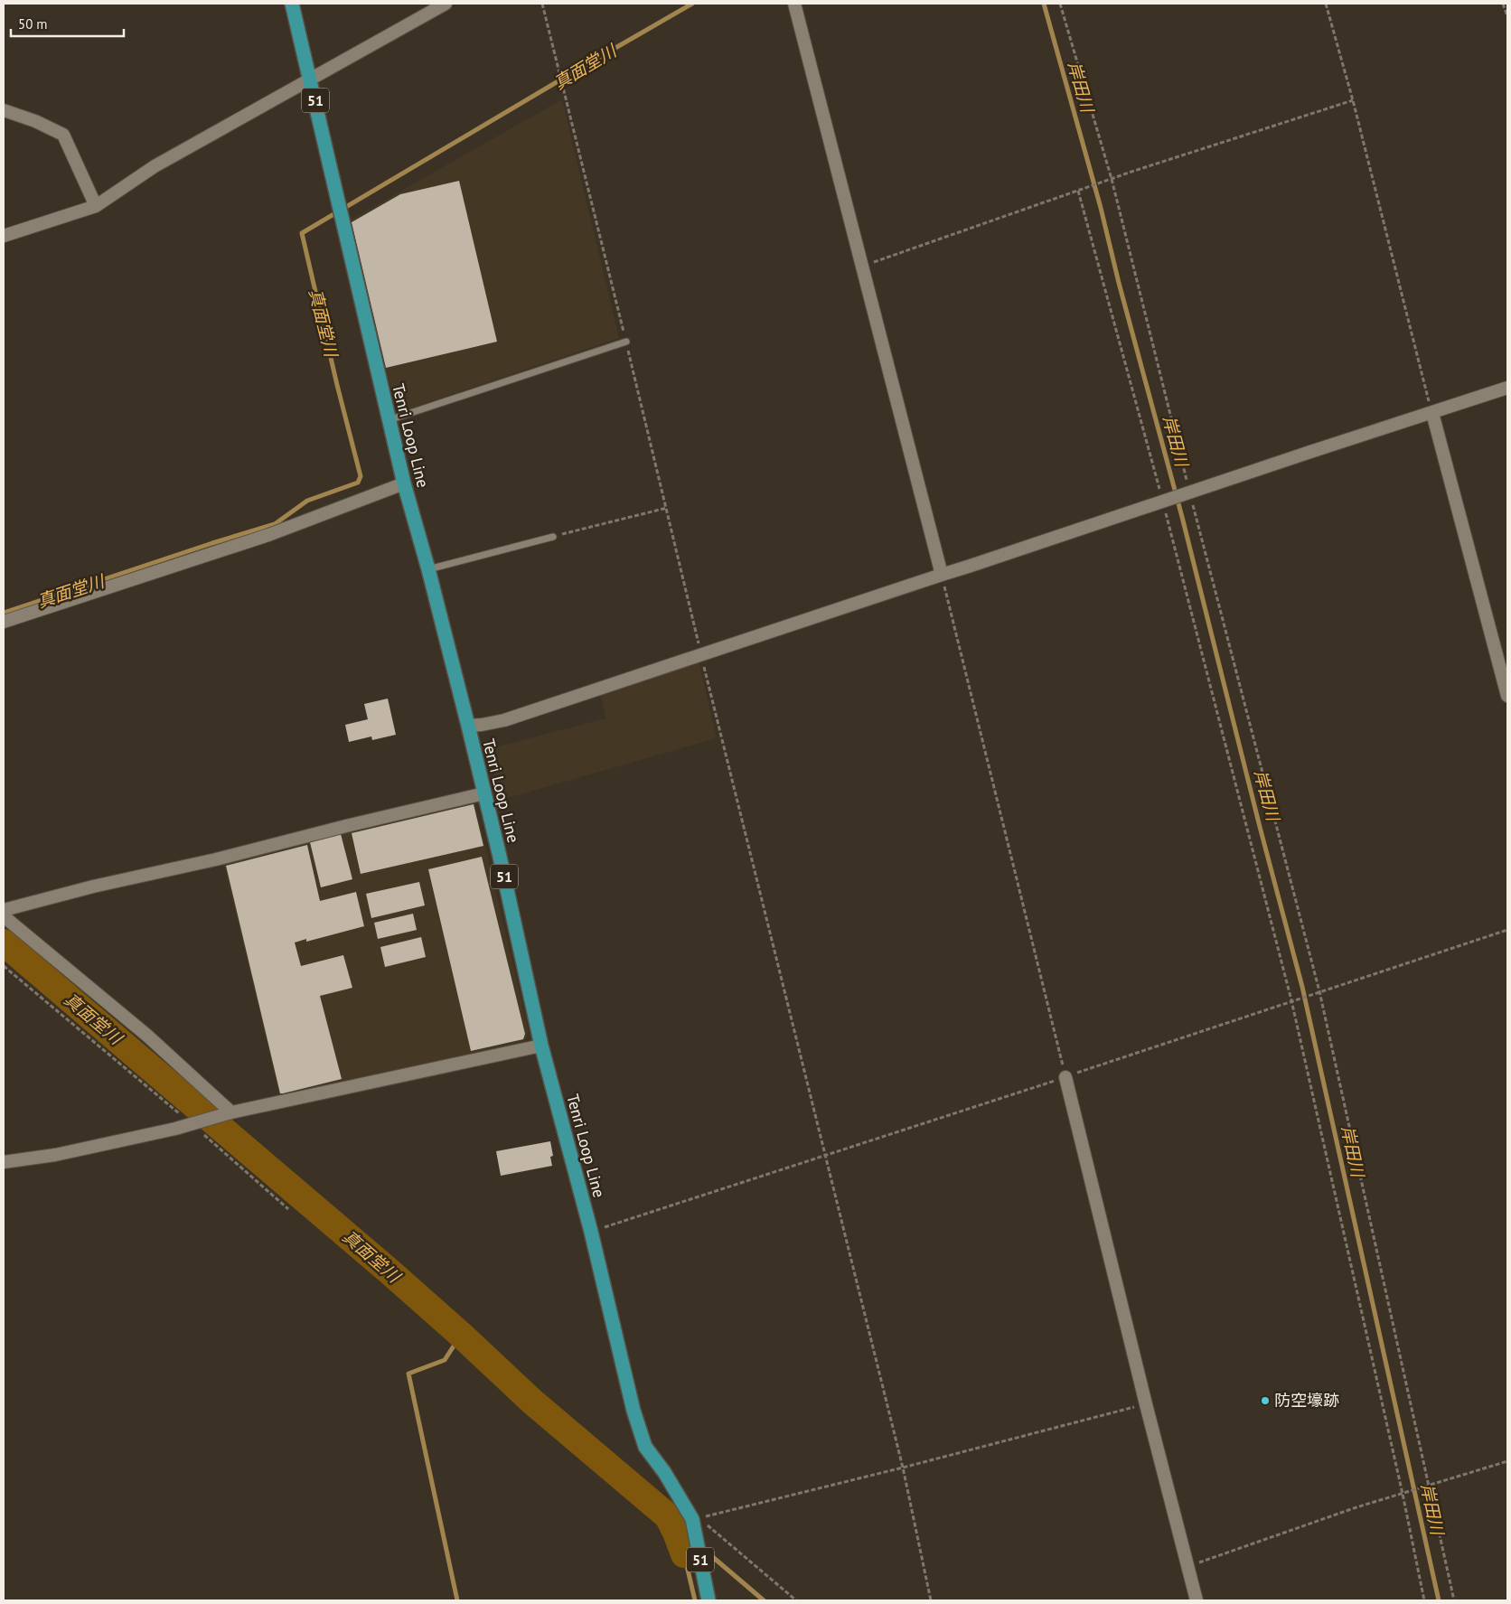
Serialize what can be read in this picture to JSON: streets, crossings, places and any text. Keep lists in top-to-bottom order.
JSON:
{
  "streets": {
    "main road": ["51", "Tenri Loop Line"]
  },
  "water": ["真面堂川", "岸田川"],
  "places": ["防空壕跡"],
  "scale_bar": "50 m"
}
